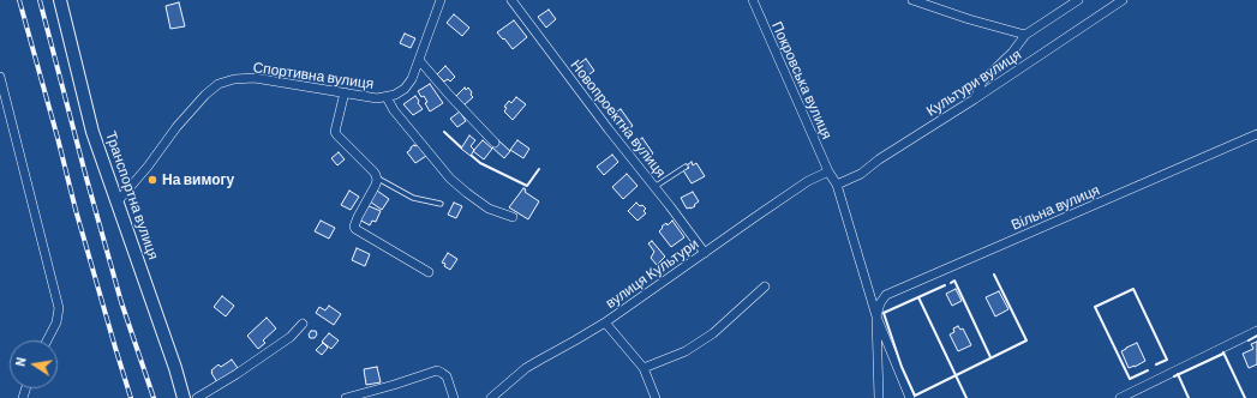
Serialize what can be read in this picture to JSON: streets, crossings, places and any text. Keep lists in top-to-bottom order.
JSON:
{
  "streets": {
    "street": [
      "Спортивна вулиця",
      "Покровська вулиця",
      "Культури вулиця",
      "Новопроектна вулиця",
      "Транспортна вулиця",
      "Вільна вулиця",
      "вулиця Культури"
    ]
  },
  "crossings": [
    ["Спортивна вулиця", "Транспортна вулиця"],
    ["Покровська вулиця", "Культури вулиця"],
    ["Покровська вулиця", "Вільна вулиця"],
    ["Покровська вулиця", "вулиця Культури"],
    ["Новопроектна вулиця", "вулиця Культури"]
  ],
  "places": ["На вимогу"],
  "north": "left"
}
